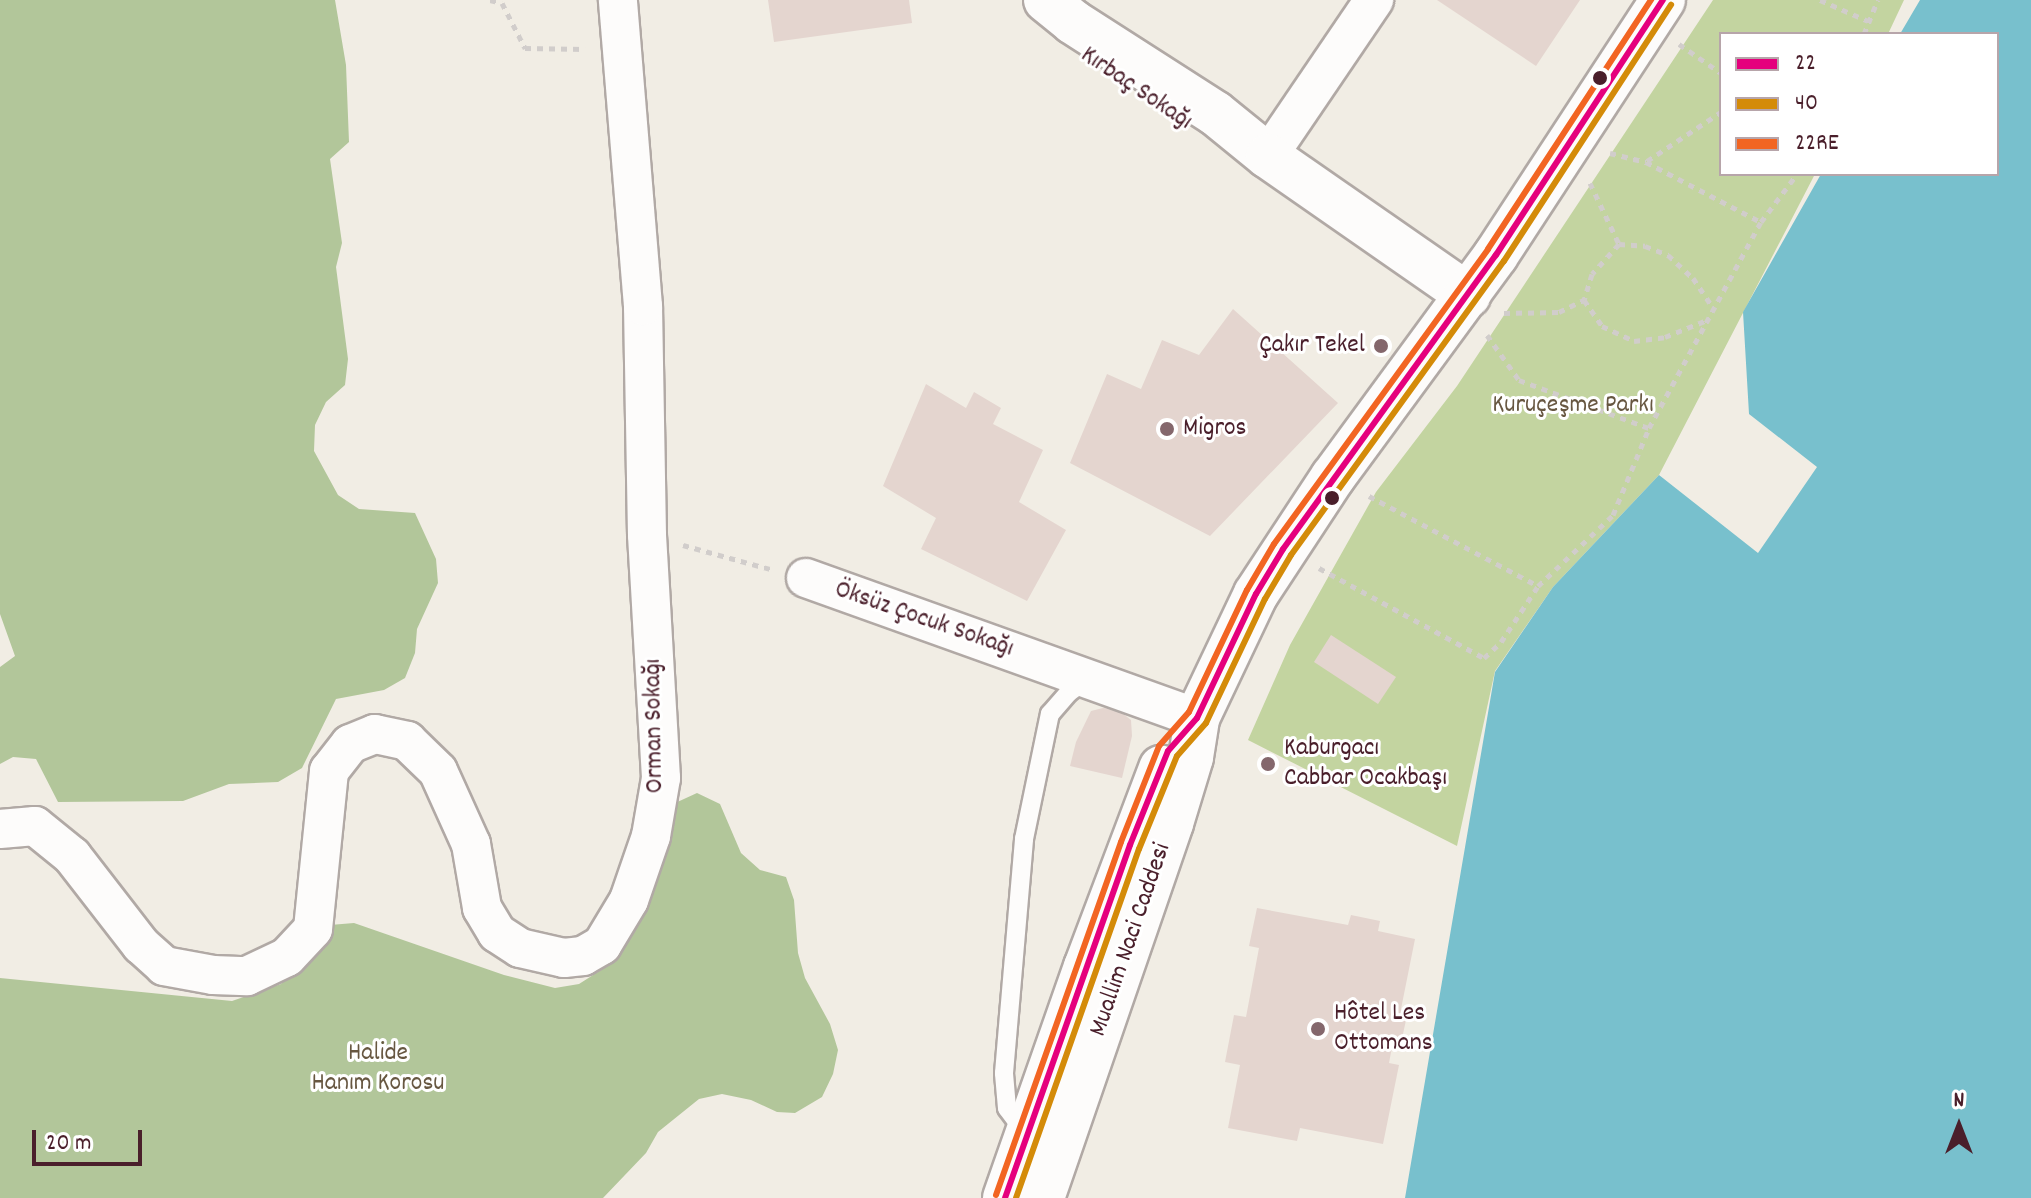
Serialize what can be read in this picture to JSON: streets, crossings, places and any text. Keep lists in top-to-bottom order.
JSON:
{
  "streets": {
    "main road": ["Kırbaç Sokağı", "Muallim Naci Caddesi"],
    "street": ["Öksüz Çocuk Sokağı", "Orman Sokağı"]
  },
  "crossings": [
    ["Kırbaç Sokağı", "Muallim Naci Caddesi"],
    ["Öksüz Çocuk Sokağı", "Orman Sokağı"],
    ["Öksüz Çocuk Sokağı", "Muallim Naci Caddesi"]
  ],
  "parks": ["Kuruçeşme Parkı", "Halide Hanım Korosu"],
  "places": [
    "Çakır Tekel",
    "Migros",
    "Kaburgacı Cabbar Ocakbaşı",
    "Hôtel Les Ottomans"
  ],
  "lines": ["transit line 22", "transit line 22RE", "transit line 40"],
  "legend": ["22", "40", "22RE"],
  "scale_bar": "20 m",
  "north": "top"
}
